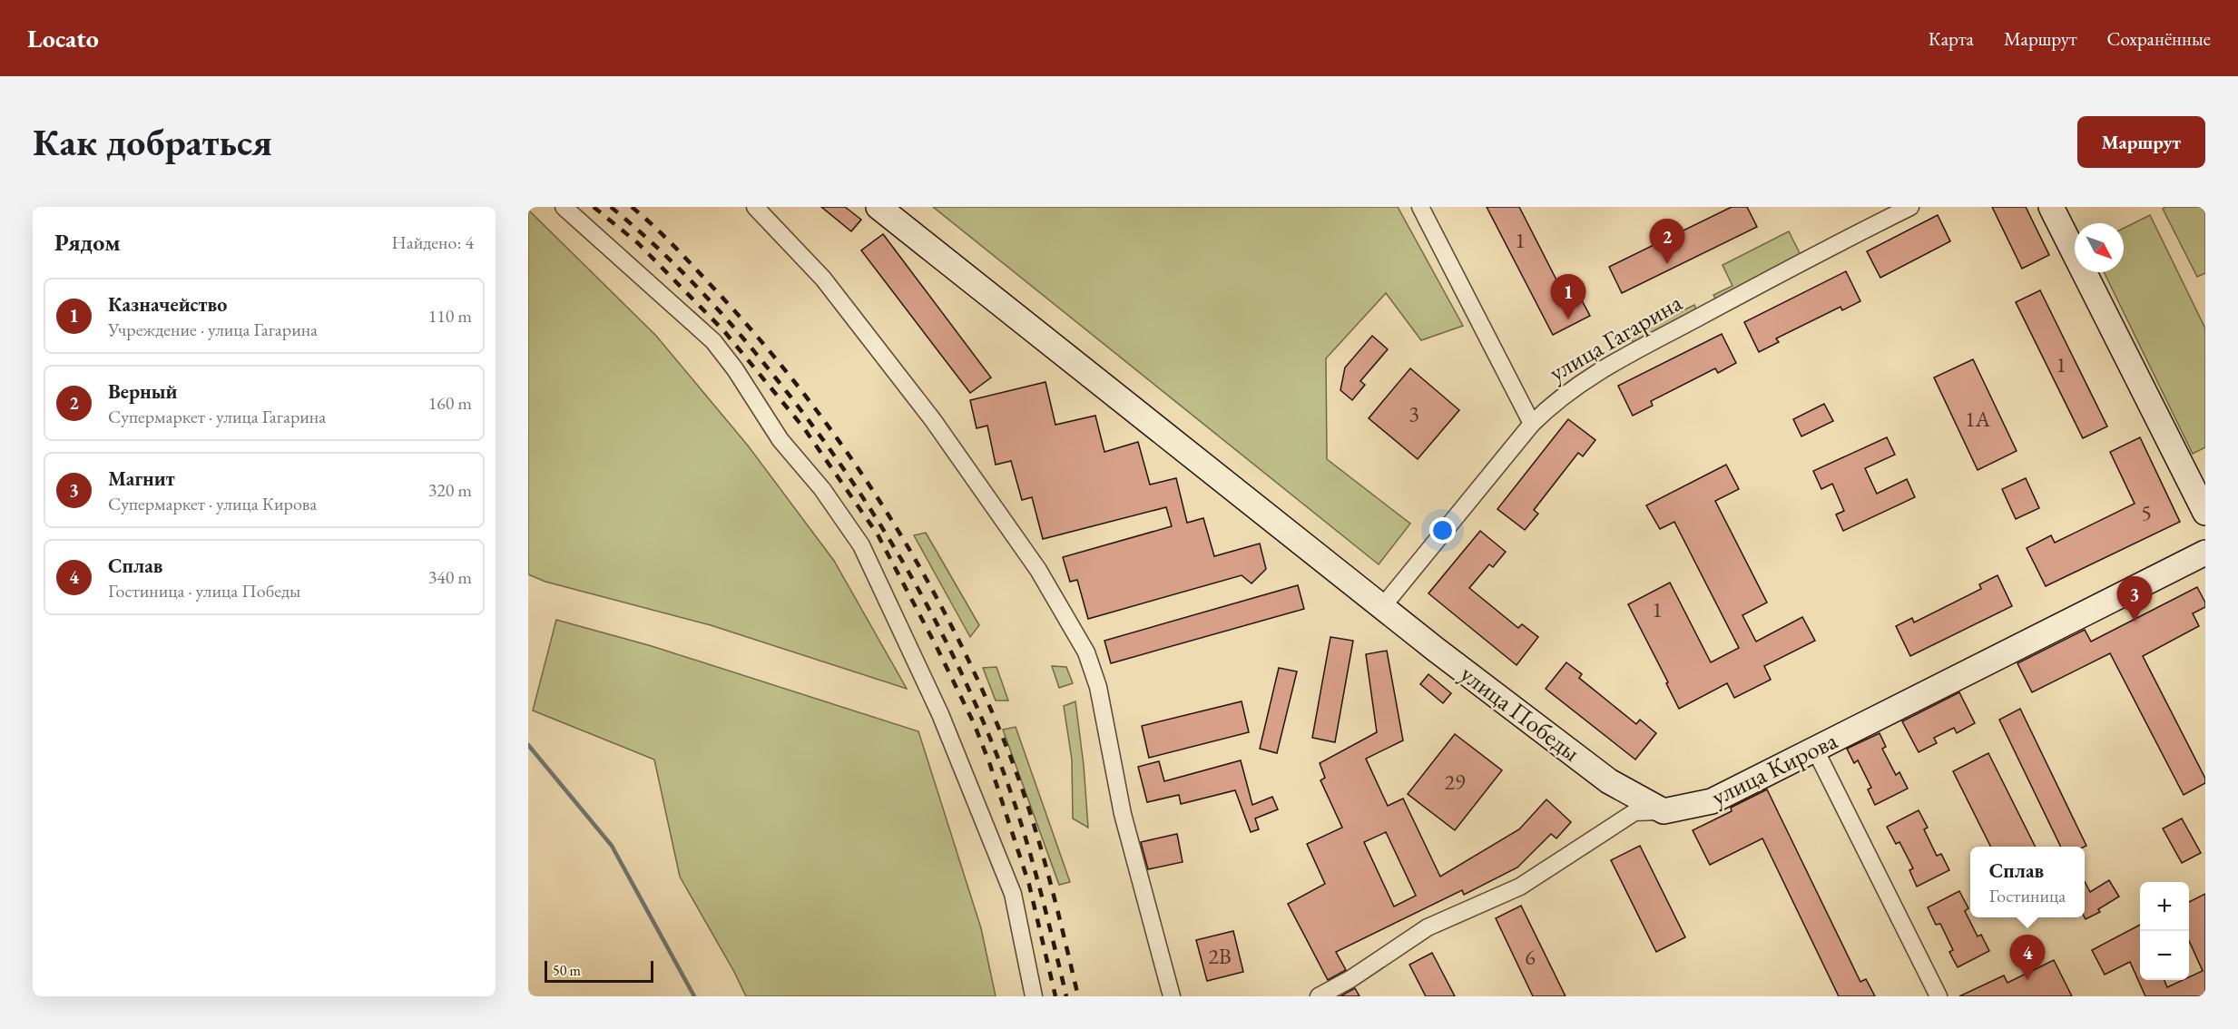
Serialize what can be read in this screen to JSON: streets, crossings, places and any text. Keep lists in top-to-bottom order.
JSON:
{
  "streets": {
    "street": ["улица Гагарина", "улица Победы", "улица Кирова"]
  },
  "crossings": [
    ["улица Гагарина", "улица Победы"],
    ["улица Победы", "улица Кирова"]
  ],
  "house_numbers": [
    "1",
    "1",
    "3",
    "1А",
    "5",
    "1",
    "29",
    "2В",
    "6"
  ],
  "scale_bar": "50 m",
  "north": "bottom right",
  "page": {
    "header": "Locato",
    "nav": ["Карта", "Маршрут", "Сохранённые"],
    "buttons": "Маршрут",
    "title": "Как добраться",
    "heading": ["Рядом", "Найдено: 4"],
    "pins": [
      "2",
      "1",
      "3",
      "4"
    ],
    "list": [
      {
        "mark": "1",
        "name": "Казначейство",
        "note": "Учреждение · улица Гагарина",
        "value": "110 m"
      },
      {
        "mark": "2",
        "name": "Верный",
        "note": "Супермаркет · улица Гагарина",
        "value": "160 m"
      },
      {
        "mark": "3",
        "name": "Магнит",
        "note": "Супермаркет · улица Кирова",
        "value": "320 m"
      },
      {
        "mark": "4",
        "name": "Сплав",
        "note": "Гостиница · улица Победы",
        "value": "340 m"
      }
    ],
    "popup": ["Сплав", "Гостиница"],
    "map_buttons": ["+", "−"],
    "scale": "50 m"
  }
}
